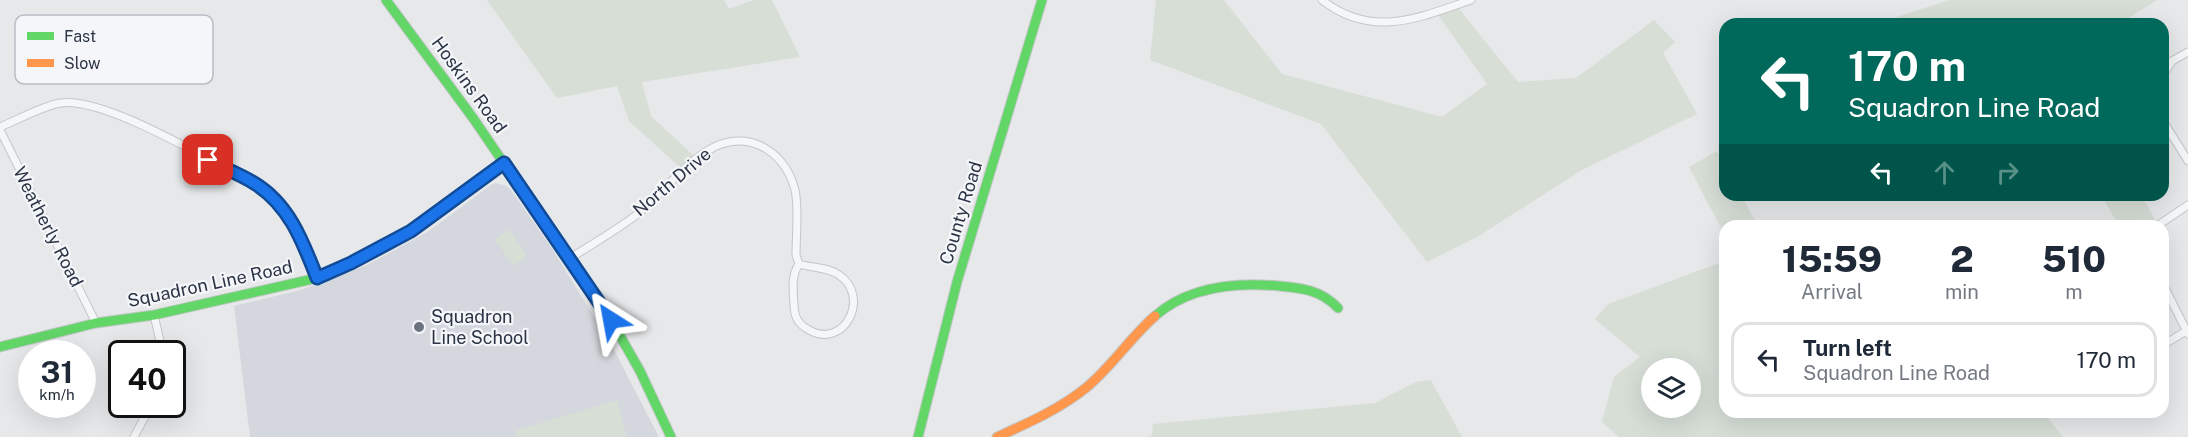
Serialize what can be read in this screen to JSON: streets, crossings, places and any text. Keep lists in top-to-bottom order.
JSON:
{
  "streets": {
    "street": [
      "Hoskins Road",
      "North Drive",
      "County Road",
      "Weatherly Road",
      "Squadron Line Road"
    ]
  },
  "crossings": [
    ["Hoskins Road", "North Drive"],
    ["Hoskins Road", "Squadron Line Road"],
    ["Weatherly Road", "Squadron Line Road"]
  ],
  "places": ["Squadron Line School"],
  "legend": ["Fast", "Slow"],
  "page": {
    "turn": ["170 m", "Squadron Line Road"],
    "eta": [
      "15:59",
      "Arrival",
      "2",
      "min",
      "510",
      "m"
    ],
    "list": [
      {
        "name": "Turn left",
        "note": "Squadron Line Road",
        "value": "170 m"
      }
    ],
    "speed": "31 km/h",
    "limit": "40"
  }
}
